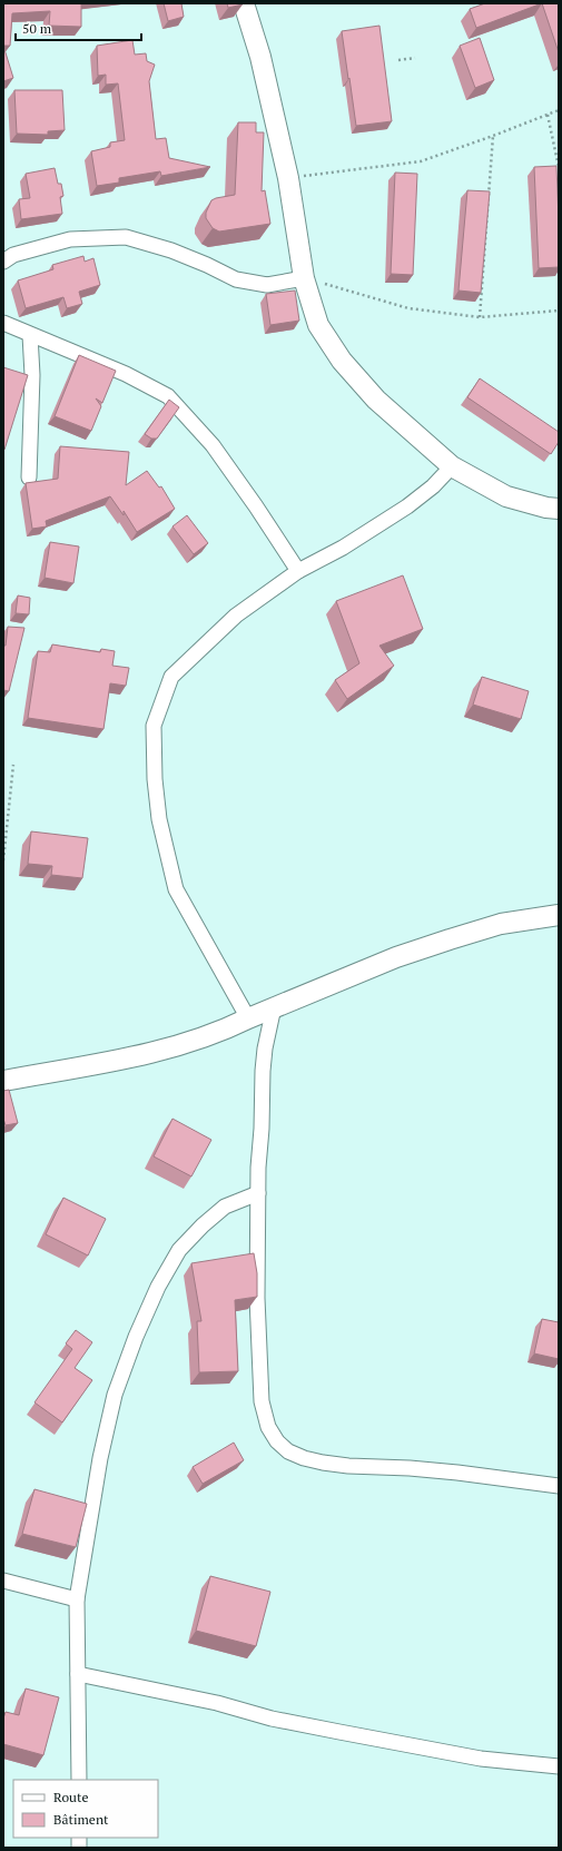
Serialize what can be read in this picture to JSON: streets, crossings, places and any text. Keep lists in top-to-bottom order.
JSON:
{
  "legend": ["Route", "Bâtiment"],
  "scale_bar": "50 m"
}
